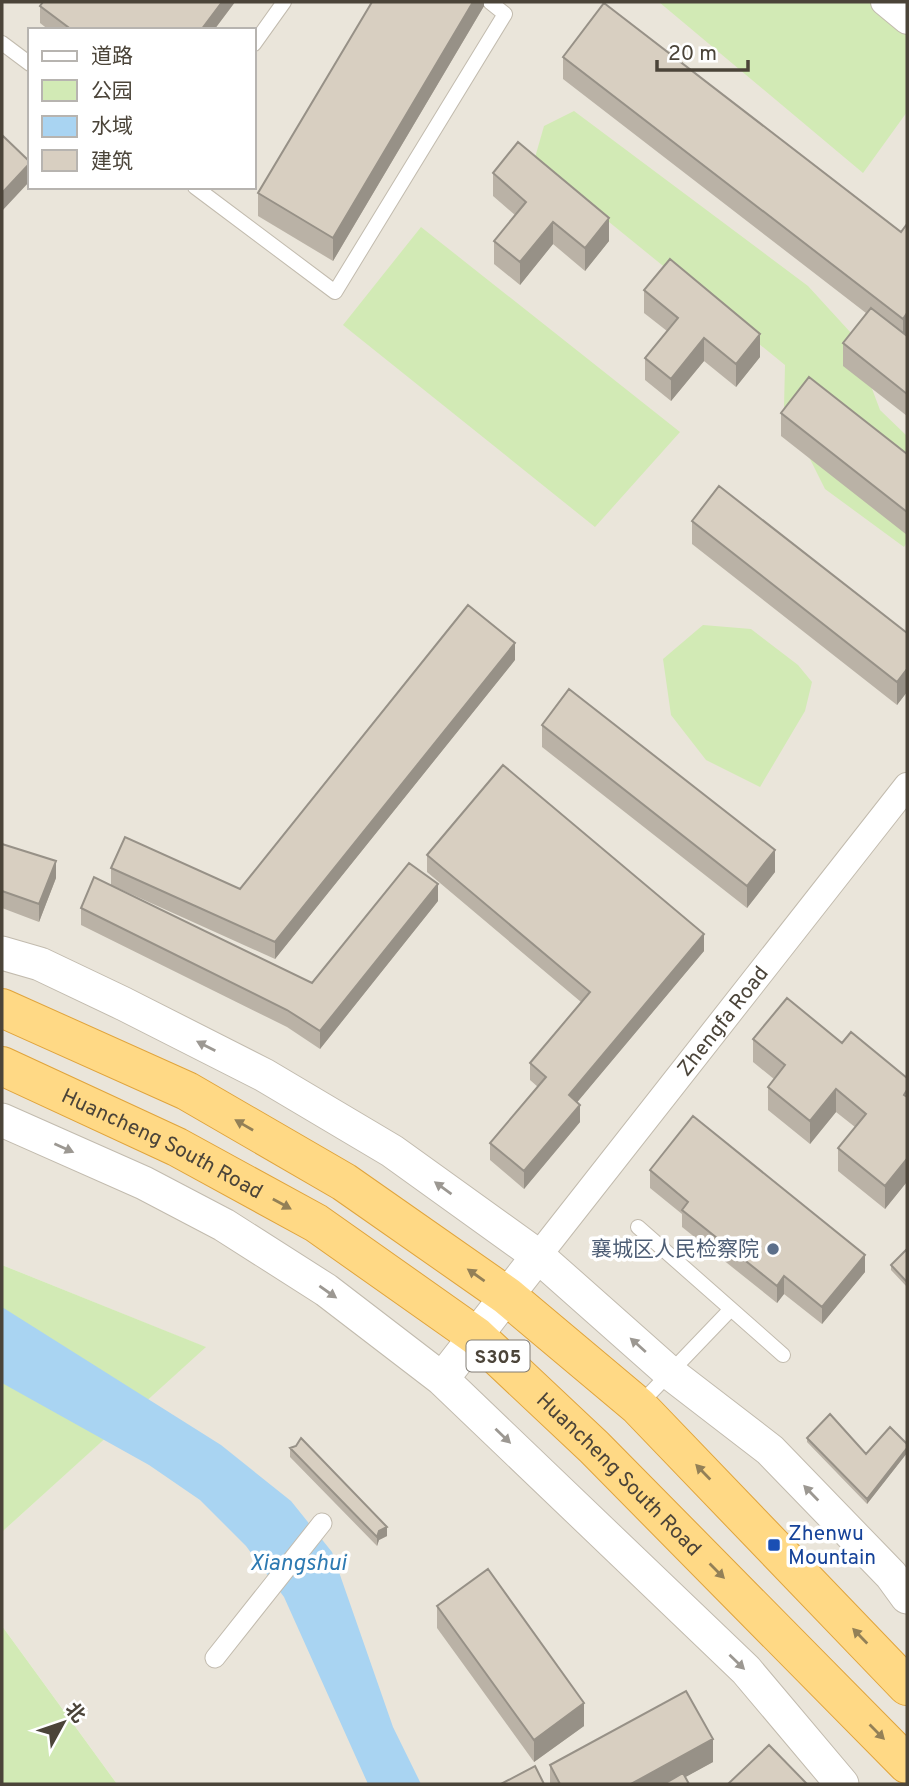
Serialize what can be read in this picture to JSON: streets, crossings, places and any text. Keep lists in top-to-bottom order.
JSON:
{
  "streets": {
    "highway": ["Huancheng South Road", "S305"],
    "street": ["Zhengfa Road"]
  },
  "water": ["Xiangshui"],
  "places": {
    "other": ["襄城区人民检察院"],
    "transit": ["Zhenwu Mountain"]
  },
  "legend": [
    "道路",
    "公园",
    "水域",
    "建筑"
  ],
  "scale_bar": "20 m",
  "north": "top right"
}
